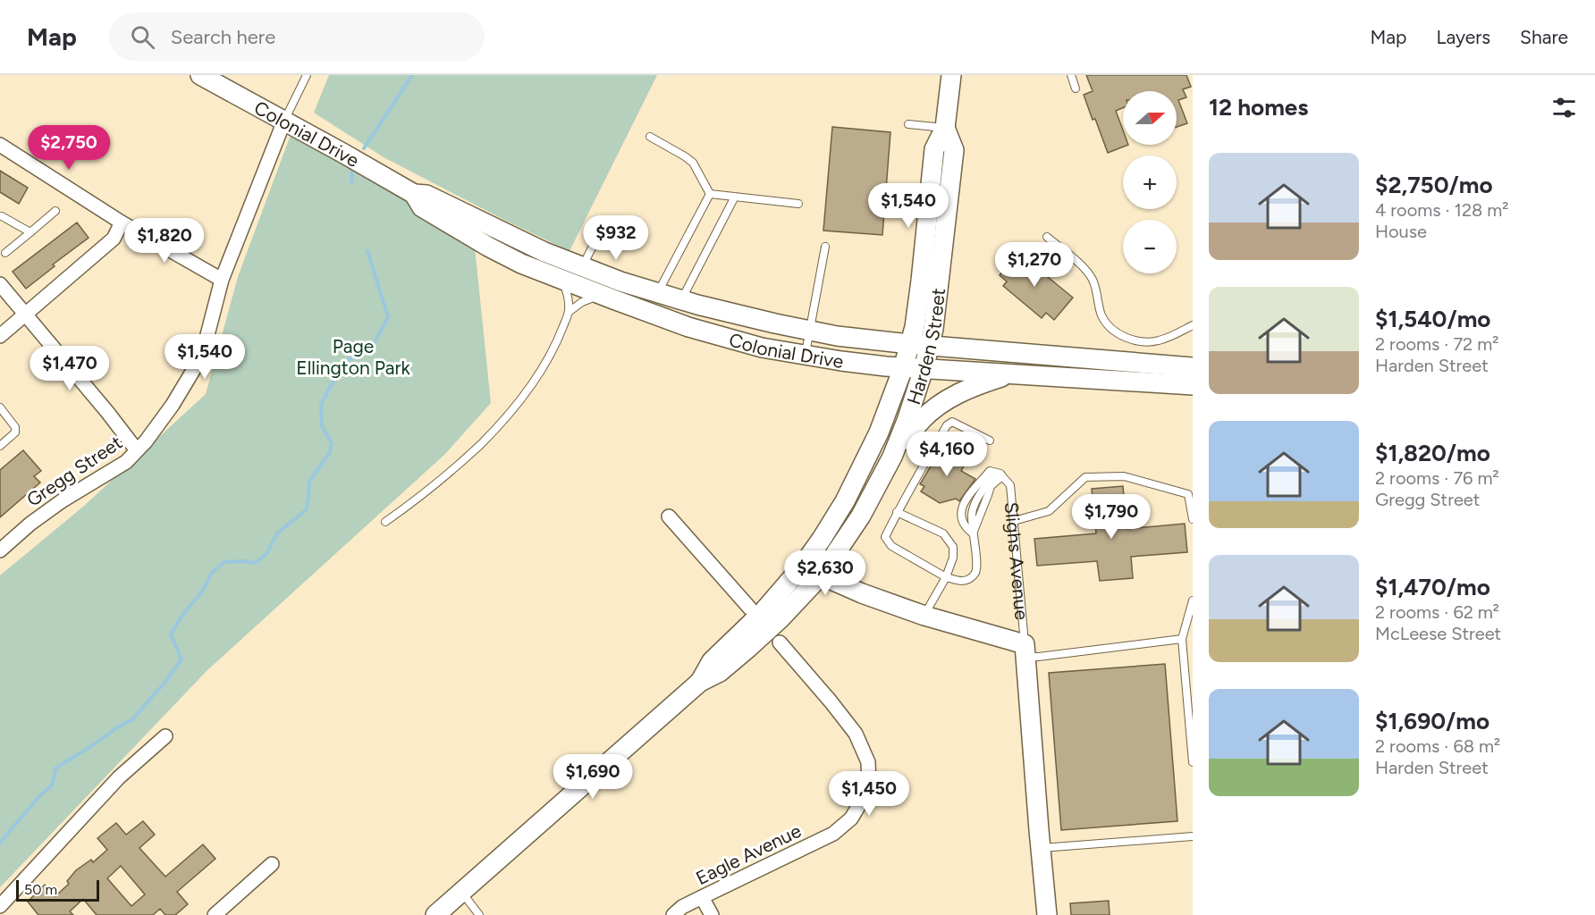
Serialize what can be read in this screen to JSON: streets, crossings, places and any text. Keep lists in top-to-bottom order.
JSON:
{
  "streets": {
    "main road": ["Colonial Drive", "Harden Street", "Slighs Avenue"],
    "street": ["Gregg Street", "Eagle Avenue"]
  },
  "crossings": [
    ["Colonial Drive", "Harden Street"],
    ["Colonial Drive", "Gregg Street"],
    ["Harden Street", "Slighs Avenue"]
  ],
  "parks": ["Page Ellington Park"],
  "scale_bar": "50 m",
  "north": "right",
  "page": {
    "header": "Map",
    "search": "Search here",
    "nav": ["Map", "Layers", "Share"],
    "heading": "12 homes",
    "map_buttons": ["+", "−"],
    "price": [
      "$2,750",
      "$1,540",
      "$932",
      "$1,820",
      "$1,270",
      "$1,540",
      "$1,470",
      "$4,160",
      "$1,790",
      "$2,630",
      "$1,690",
      "$1,450"
    ],
    "list": [
      {
        "name": "$2,750/mo",
        "note": "4 rooms · 128 m² · House"
      },
      {
        "name": "$1,540/mo",
        "note": "2 rooms · 72 m² · Harden Street"
      },
      {
        "name": "$1,820/mo",
        "note": "2 rooms · 76 m² · Gregg Street"
      },
      {
        "name": "$1,470/mo",
        "note": "2 rooms · 62 m² · McLeese Street"
      },
      {
        "name": "$1,690/mo",
        "note": "2 rooms · 68 m² · Harden Street"
      }
    ],
    "scale": "50 m"
  }
}
